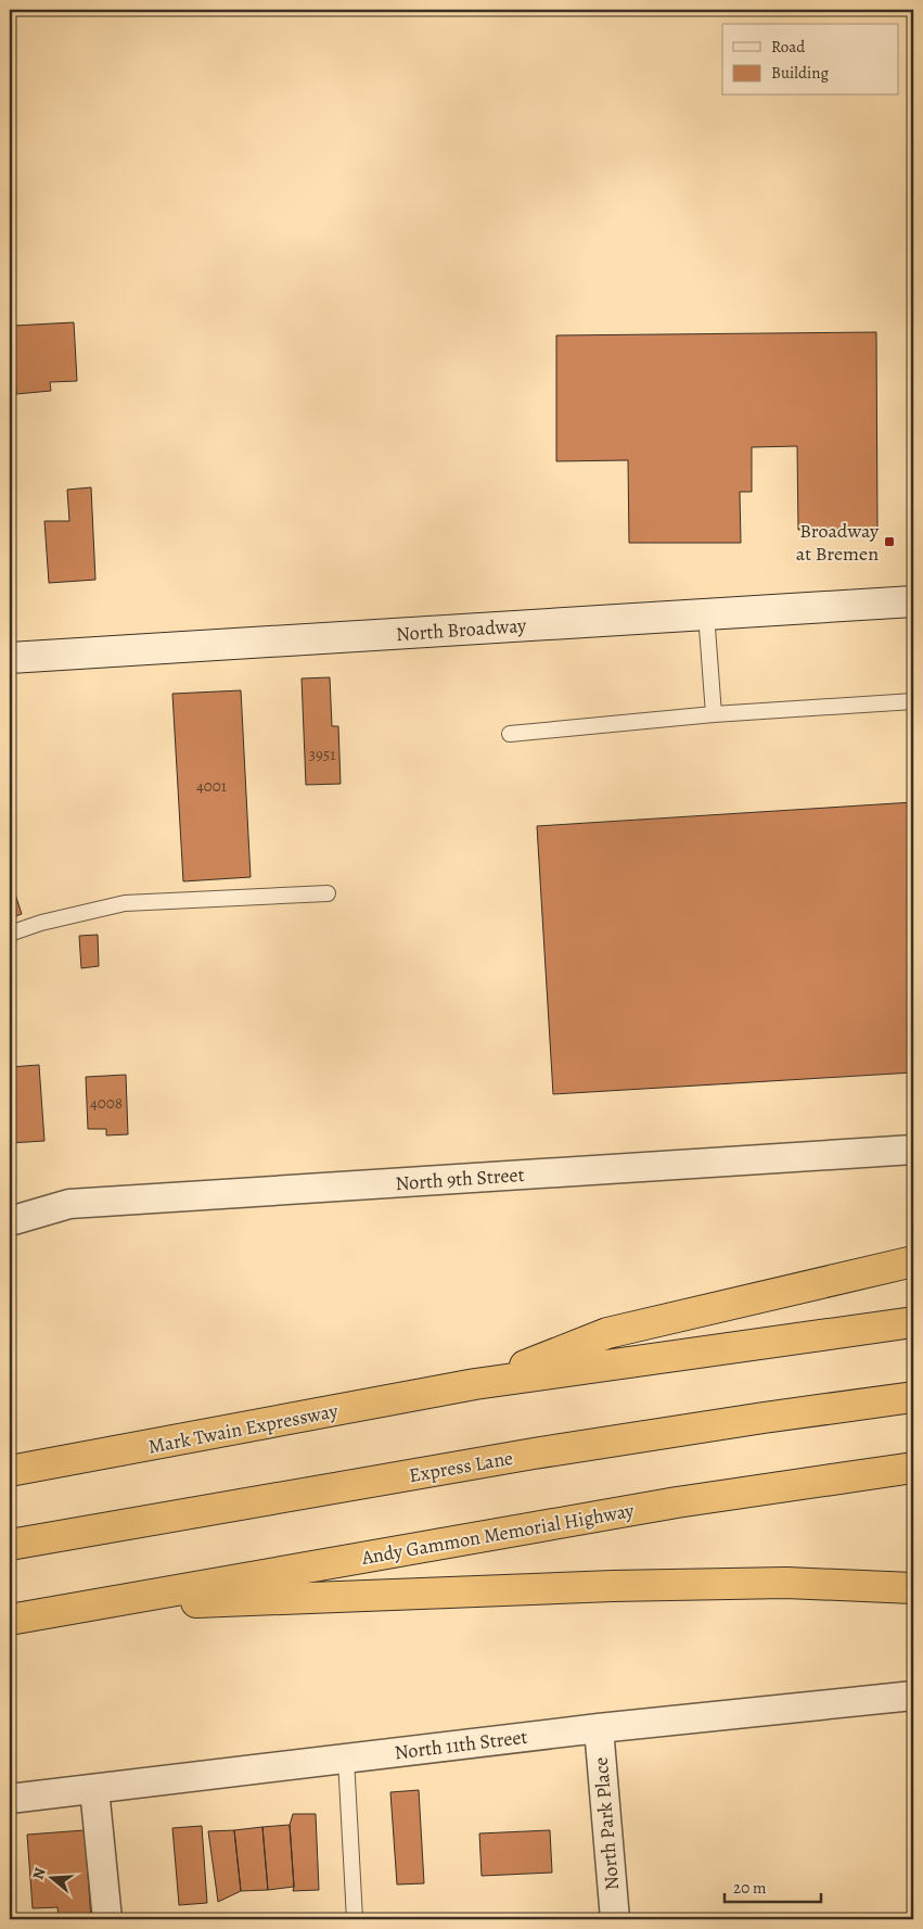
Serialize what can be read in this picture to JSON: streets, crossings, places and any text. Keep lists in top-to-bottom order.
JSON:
{
  "streets": {
    "highway": ["Mark Twain Expressway", "Express Lane", "Andy Gammon Memorial Highway"],
    "main road": ["North Broadway"],
    "street": ["North 9th Street", "North 11th Street", "North Park Place"]
  },
  "crossings": [
    ["North 11th Street", "North Park Place"]
  ],
  "places": {
    "transit": ["Broadway at Bremen"]
  },
  "house_numbers": ["3951", "4001", "4008"],
  "legend": ["Road", "Building"],
  "scale_bar": "20 m",
  "north": "left"
}
